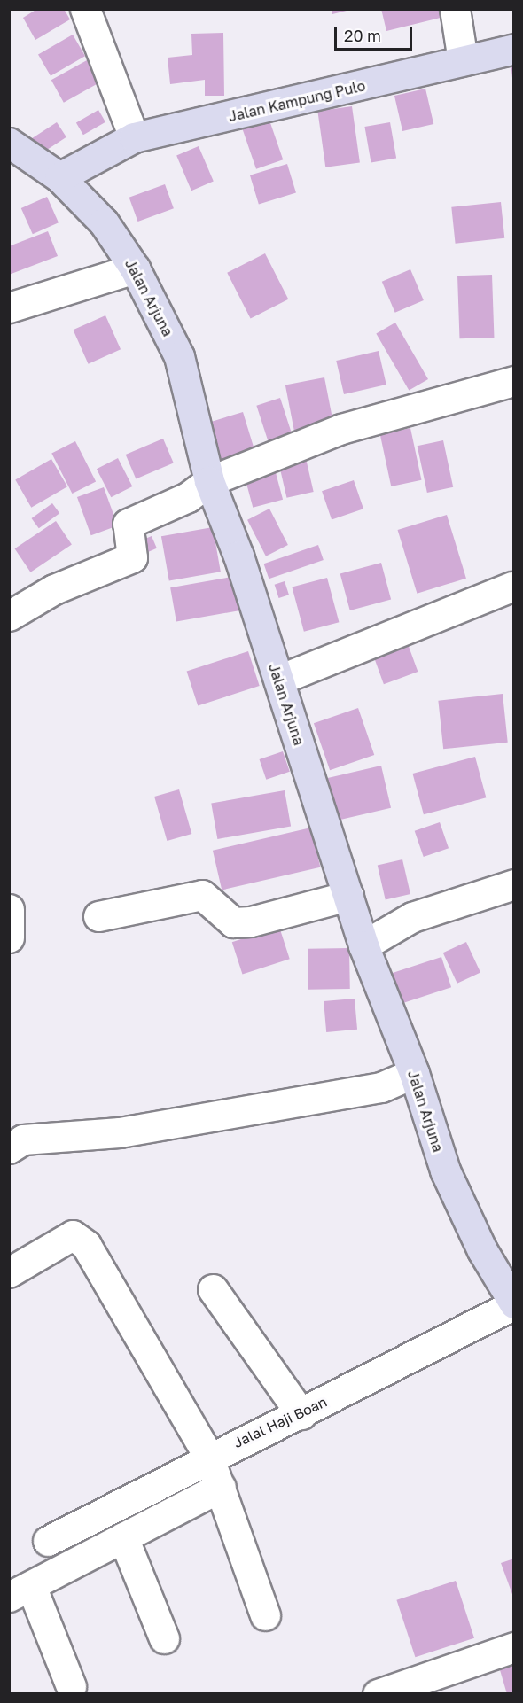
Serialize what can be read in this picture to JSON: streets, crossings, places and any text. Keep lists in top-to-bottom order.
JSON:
{
  "streets": {
    "street": ["Jalan Kampung Pulo", "Jalan Arjuna", "Jalal Haji Boan"]
  },
  "crossings": [
    ["Jalan Kampung Pulo", "Jalan Arjuna"],
    ["Jalan Arjuna", "Jalal Haji Boan"]
  ],
  "scale_bar": "20 m"
}
